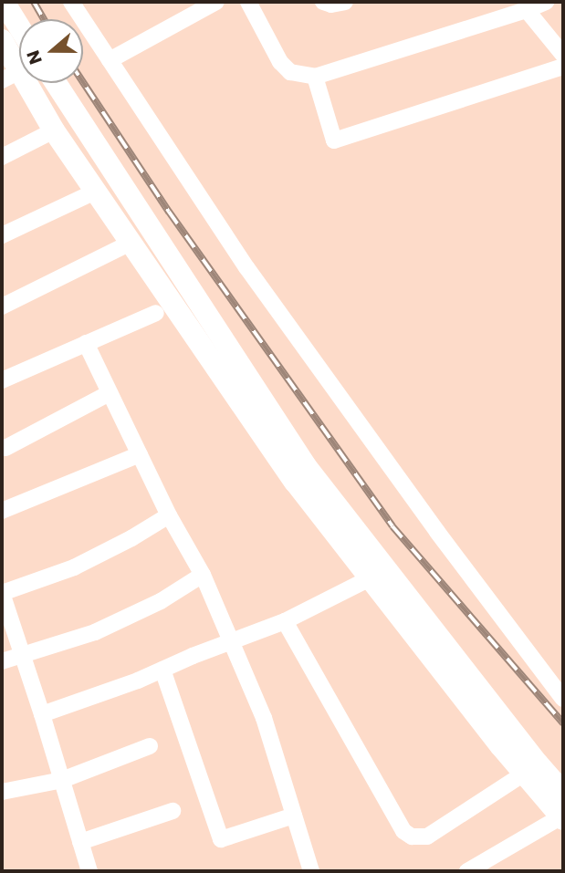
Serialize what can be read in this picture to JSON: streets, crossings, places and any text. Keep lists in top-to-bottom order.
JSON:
{
  "north": "left"
}
